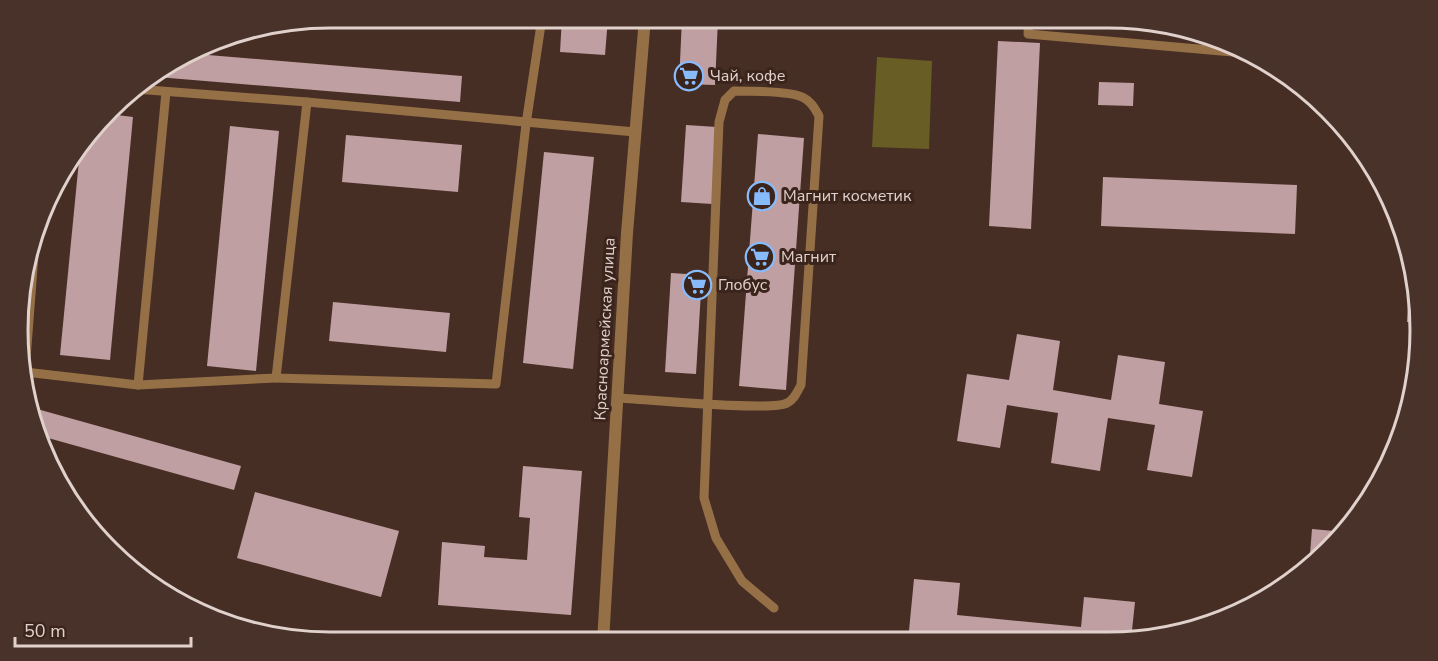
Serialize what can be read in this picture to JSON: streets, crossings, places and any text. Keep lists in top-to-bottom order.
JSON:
{
  "streets": {
    "street": ["Красноармейская улица"]
  },
  "places": {
    "supermarket": ["Чай, кофе", "Магнит", "Глобус"],
    "shop": ["Магнит косметик"]
  },
  "scale_bar": "50 m"
}
